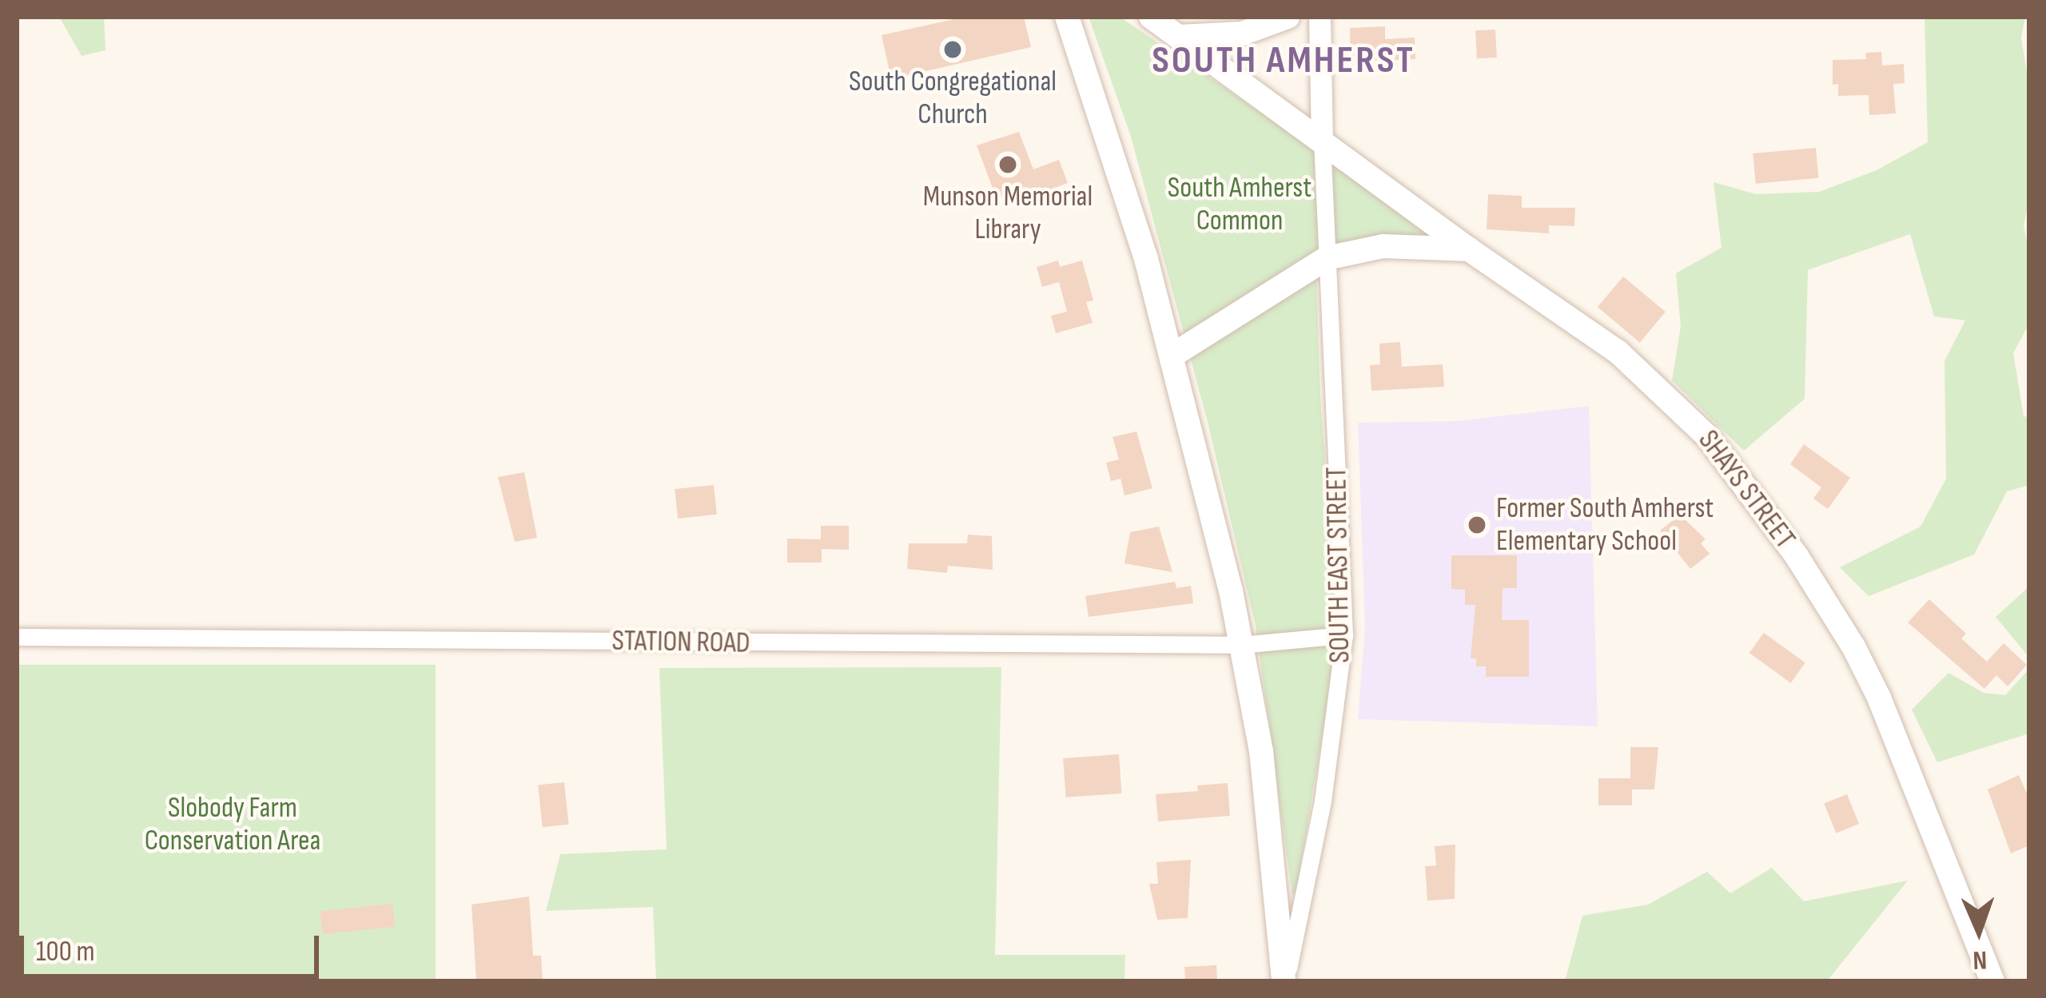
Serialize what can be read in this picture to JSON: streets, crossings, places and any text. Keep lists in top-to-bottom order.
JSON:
{
  "streets": {
    "main road": ["SHAYS STREET", "SOUTH EAST STREET"],
    "street": ["STATION ROAD"]
  },
  "crossings": [
    ["SHAYS STREET", "SOUTH EAST STREET"],
    ["SOUTH EAST STREET", "STATION ROAD"]
  ],
  "districts": ["SOUTH AMHERST"],
  "parks": ["South Amherst Common", "Slobody Farm Conservation Area"],
  "places": ["South Congregational Church", "Munson Memorial Library", "Former South Amherst Elementary School"],
  "scale_bar": "100 m",
  "north": "bottom"
}
